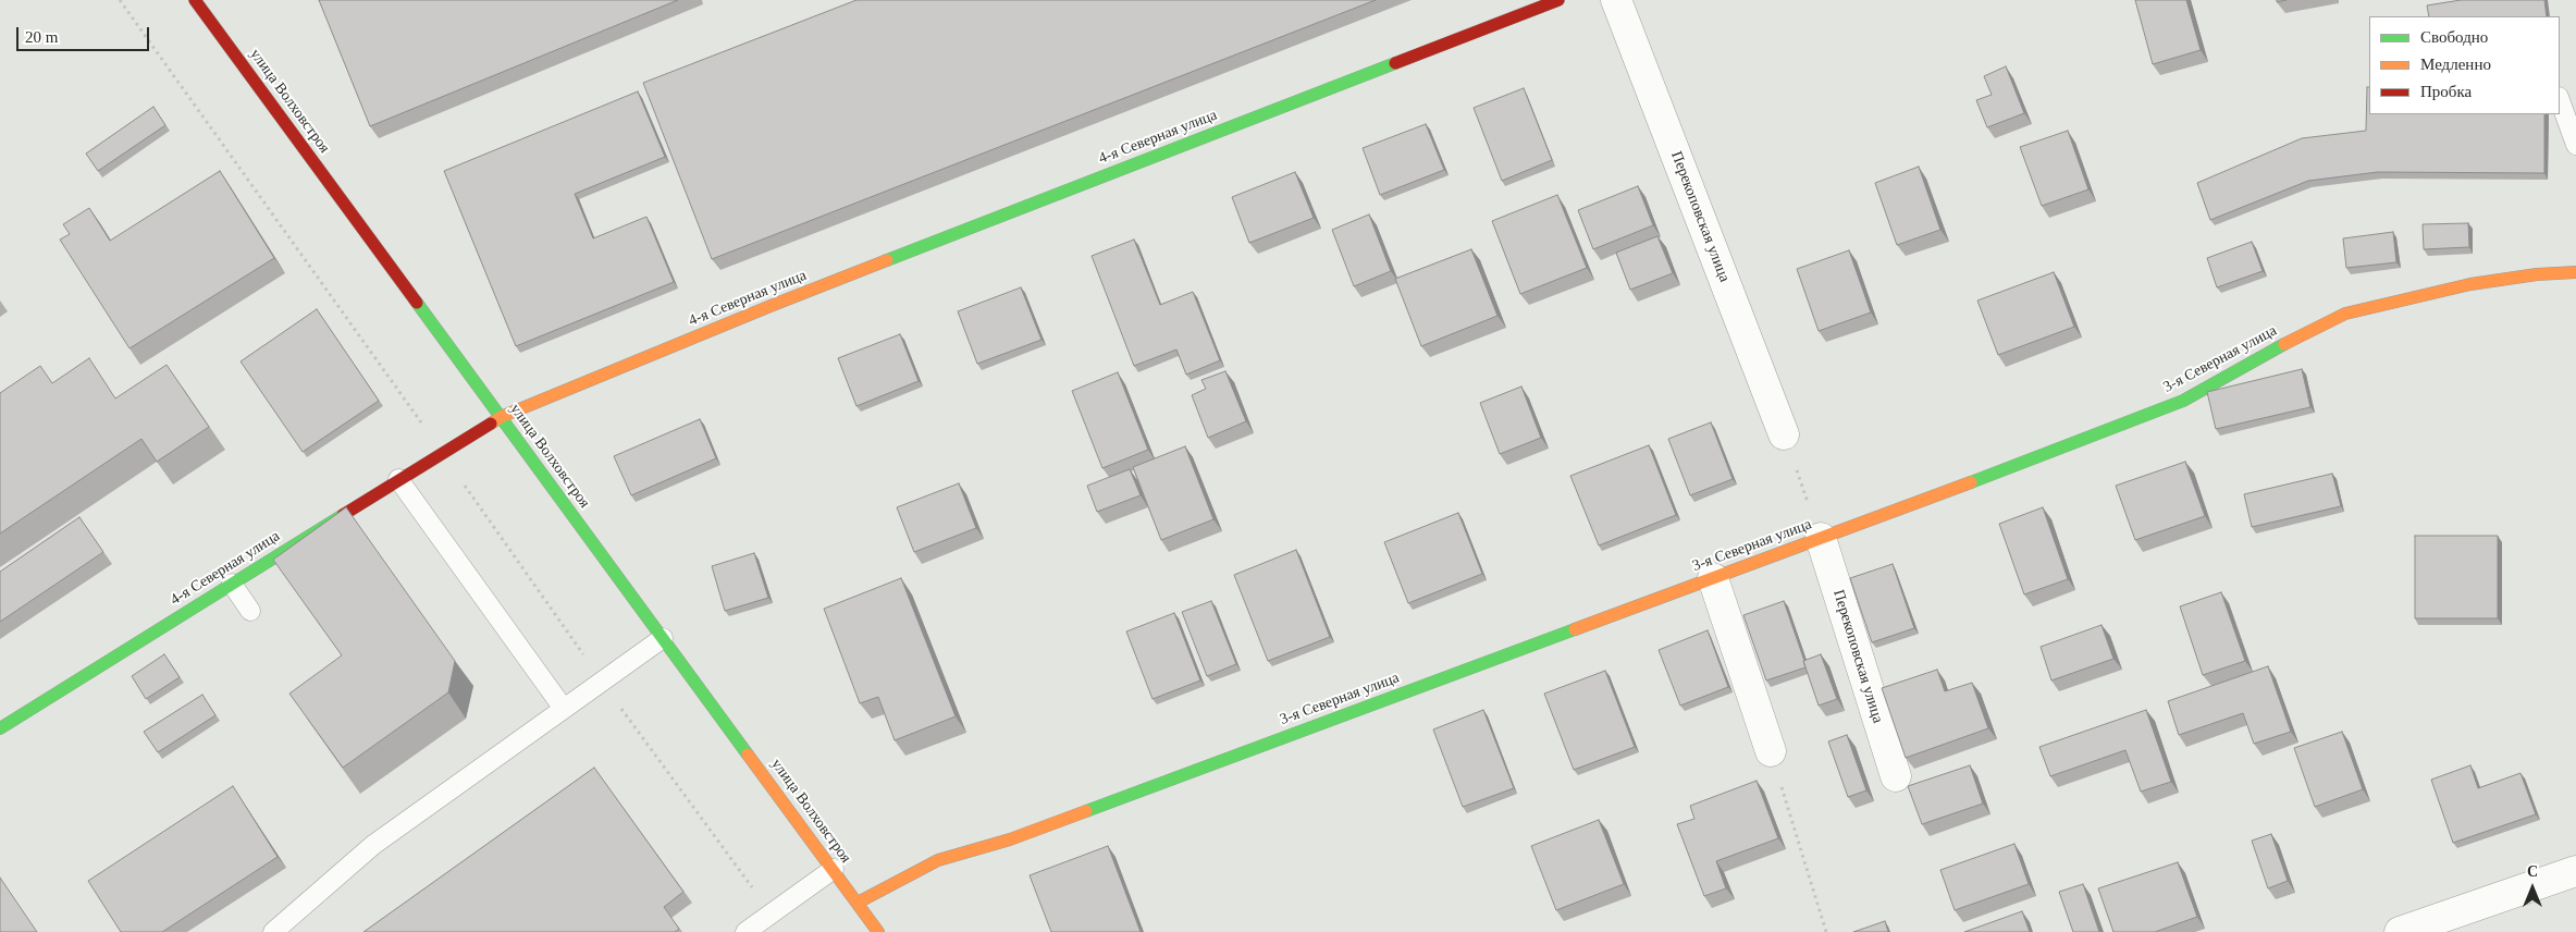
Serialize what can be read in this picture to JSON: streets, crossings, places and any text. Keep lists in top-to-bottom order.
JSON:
{
  "streets": {
    "street": [
      "улица Волховстроя",
      "4-я Северная улица",
      "Перекоповская улица",
      "3-я Северная улица"
    ]
  },
  "crossings": [
    ["улица Волховстроя", "4-я Северная улица"],
    ["улица Волховстроя", "3-я Северная улица"],
    ["Перекоповская улица", "3-я Северная улица"]
  ],
  "legend": ["Свободно", "Медленно", "Пробка"],
  "scale_bar": "20 m",
  "north": "top"
}
